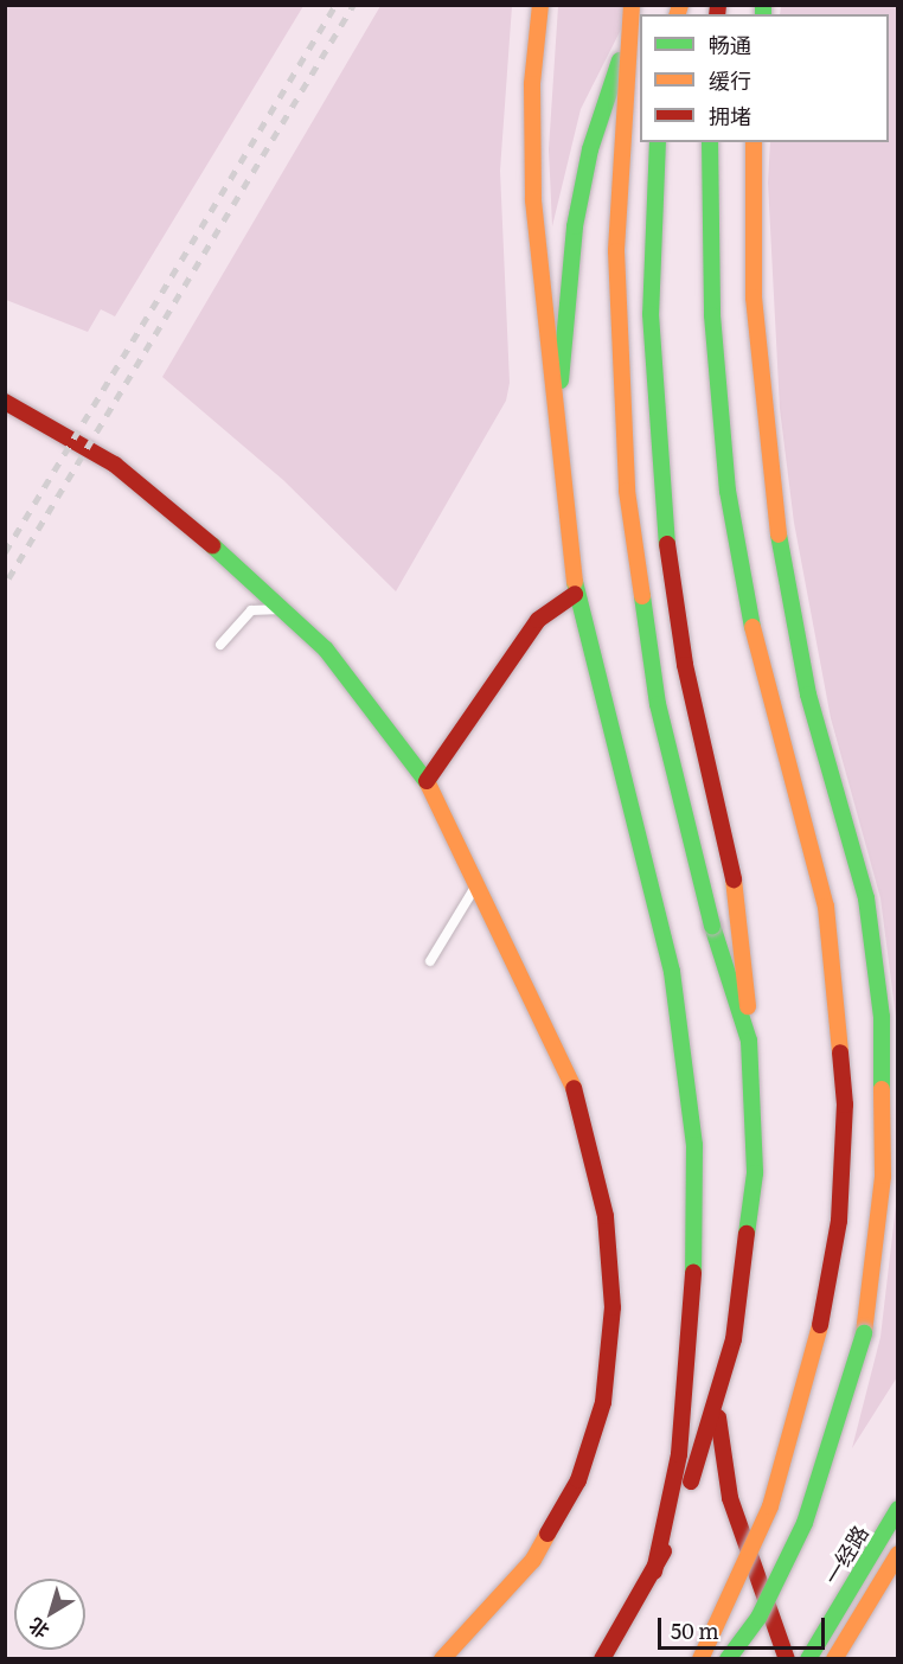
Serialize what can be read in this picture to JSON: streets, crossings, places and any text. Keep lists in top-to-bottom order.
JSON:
{
  "streets": {
    "main road": ["一经路"]
  },
  "legend": ["畅通", "缓行", "拥堵"],
  "scale_bar": "50 m",
  "north": "bottom left"
}
